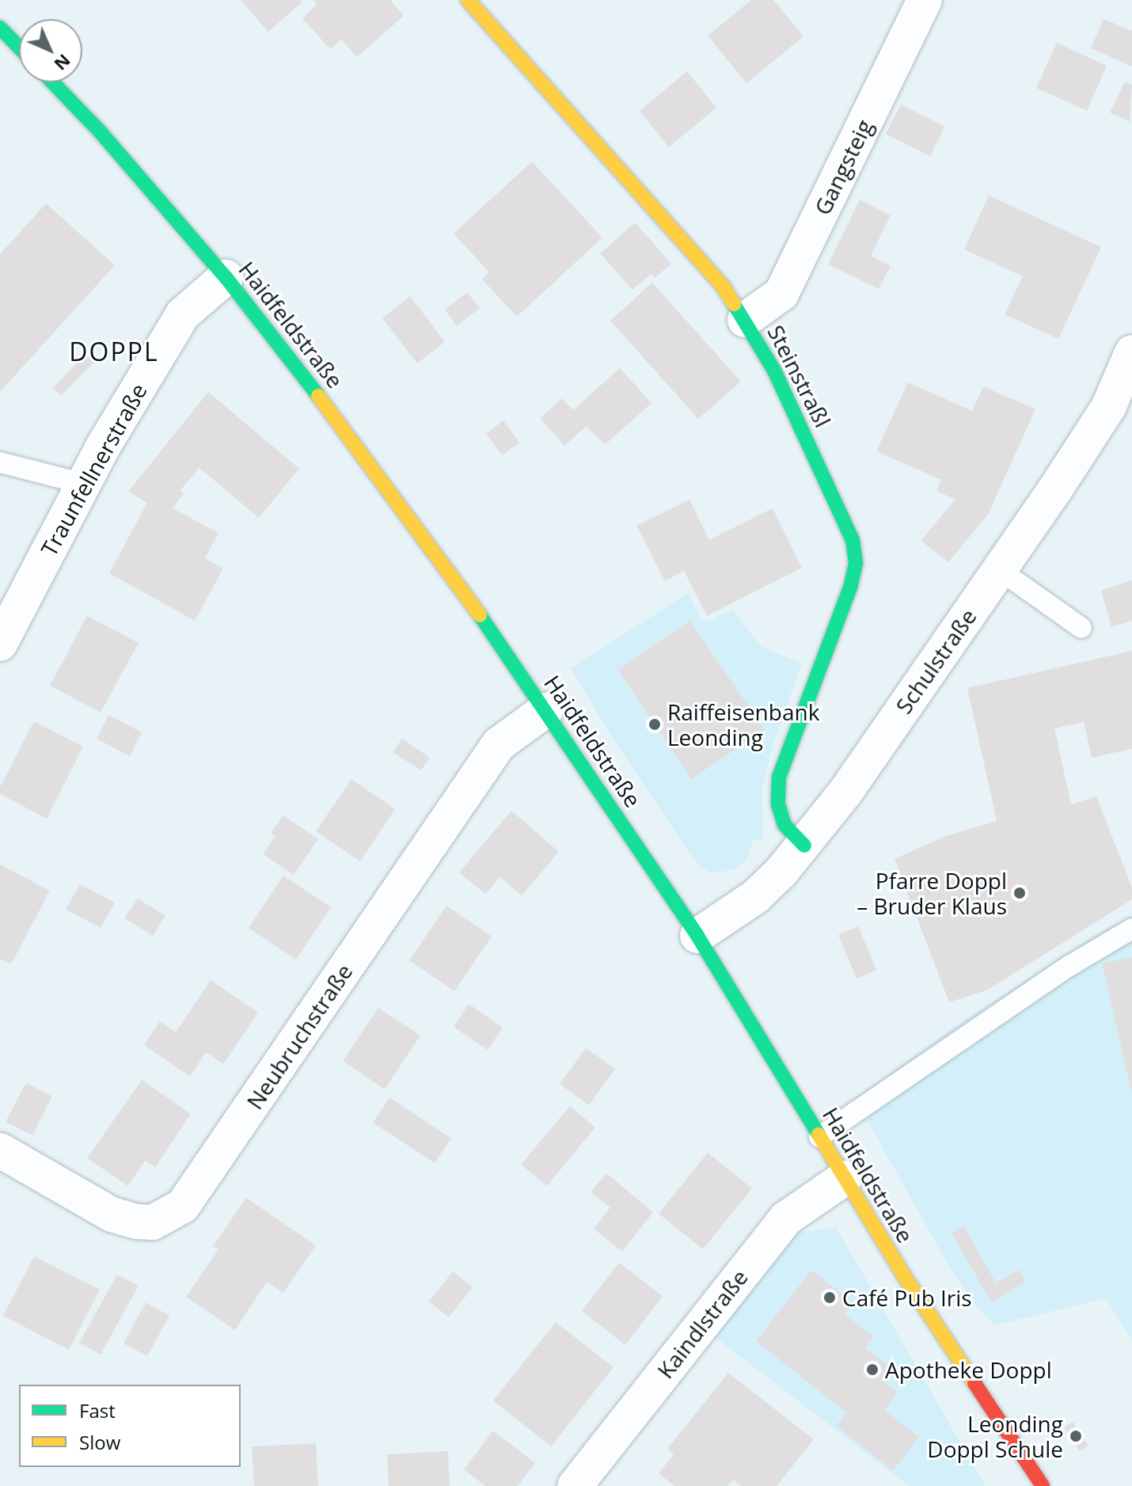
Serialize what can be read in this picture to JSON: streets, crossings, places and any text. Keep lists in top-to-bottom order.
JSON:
{
  "streets": {
    "street": [
      "Gangsteig",
      "Haidfeldstraße",
      "Steinstraßl",
      "Traunfellnerstraße",
      "Schulstraße",
      "Neubruchstraße",
      "Kaindlstraße"
    ]
  },
  "crossings": [
    ["Gangsteig", "Steinstraßl"],
    ["Haidfeldstraße", "Traunfellnerstraße"],
    ["Haidfeldstraße", "Schulstraße"],
    ["Haidfeldstraße", "Neubruchstraße"],
    ["Haidfeldstraße", "Kaindlstraße"],
    ["Steinstraßl", "Schulstraße"]
  ],
  "districts": ["DOPPL"],
  "places": [
    "Raiffeisenbank Leonding",
    "Pfarre Doppl – Bruder Klaus",
    "Café Pub Iris",
    "Apotheke Doppl",
    "Leonding Doppl Schule"
  ],
  "legend": ["Fast", "Slow"],
  "north": "bottom right"
}
